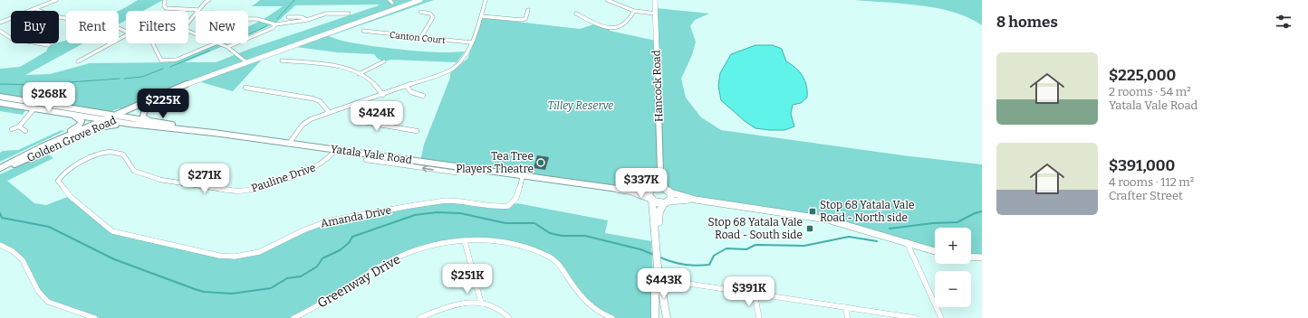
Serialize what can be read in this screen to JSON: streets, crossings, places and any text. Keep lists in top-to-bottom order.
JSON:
{
  "streets": {
    "main road": ["Hancock Road", "Golden Grove Road", "Yatala Vale Road"],
    "street": [
      "Canton Court",
      "Pauline Drive",
      "Amanda Drive",
      "Greenway Drive"
    ]
  },
  "crossings": [
    ["Hancock Road", "Yatala Vale Road"],
    ["Golden Grove Road", "Yatala Vale Road"],
    ["Yatala Vale Road", "Pauline Drive"],
    ["Yatala Vale Road", "Amanda Drive"],
    ["Pauline Drive", "Amanda Drive"]
  ],
  "parks": ["Tilley Reserve"],
  "places": {
    "other": ["Tea Tree Players Theatre"],
    "transit": ["Stop 68 Yatala Vale Road - North side", "Stop 68 Yatala Vale Road - South side"]
  },
  "page": {
    "heading": "8 homes",
    "chip": [
      "Buy",
      "Rent",
      "Filters",
      "New"
    ],
    "list": [
      {
        "name": "$225,000",
        "note": "2 rooms · 54 m² · Yatala Vale Road"
      },
      {
        "name": "$391,000",
        "note": "4 rooms · 112 m² · Crafter Street"
      }
    ],
    "price": [
      "$268K",
      "$225K",
      "$424K",
      "$271K",
      "$337K",
      "$251K",
      "$443K",
      "$391K"
    ],
    "map_buttons": ["+", "−"]
  }
}
